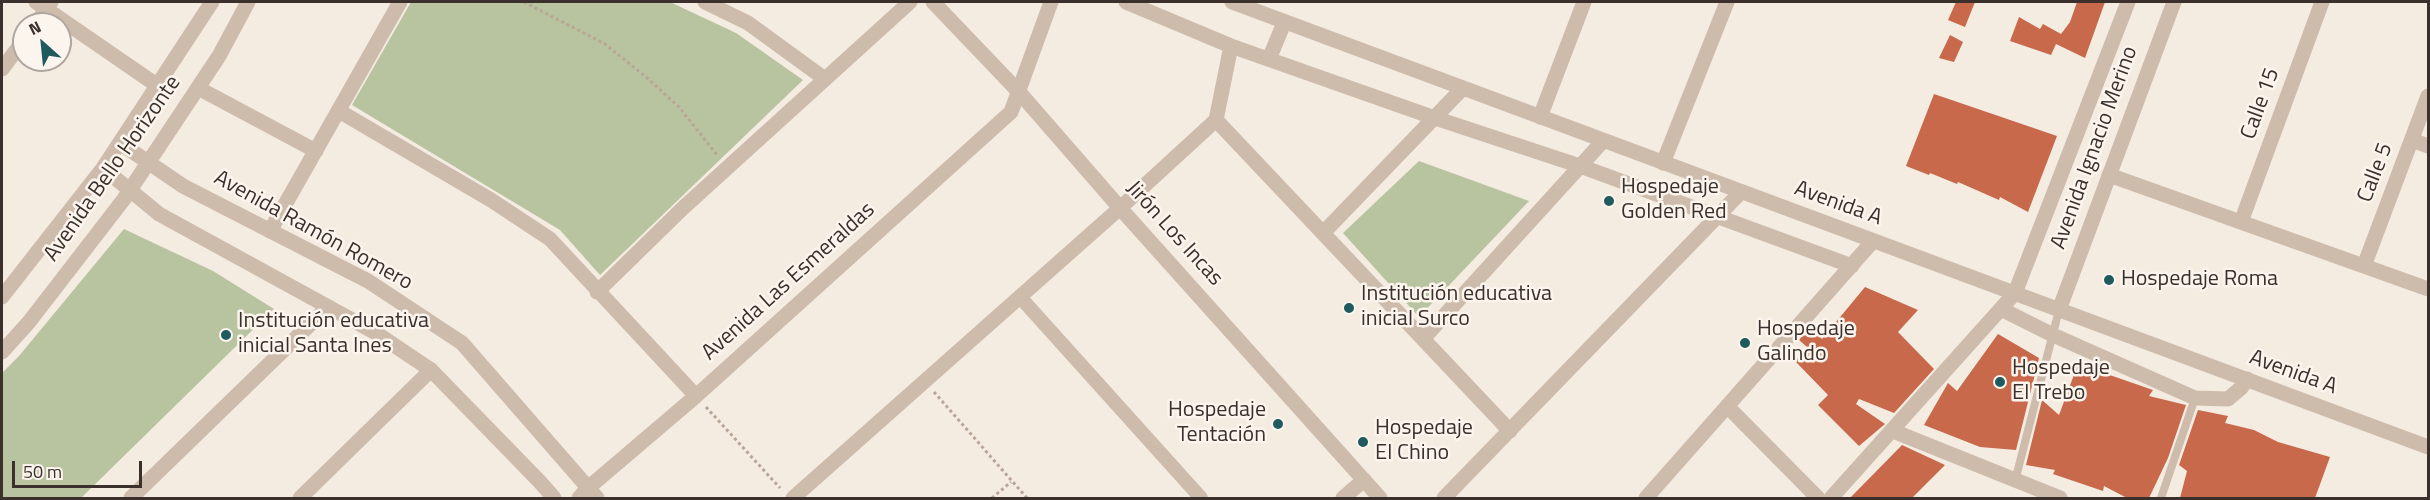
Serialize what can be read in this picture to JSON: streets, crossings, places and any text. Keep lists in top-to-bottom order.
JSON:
{
  "streets": {
    "street": [
      "Calle 15",
      "Avenida Ignacio Merino",
      "Avenida Bello Horizonte",
      "Calle 5",
      "Avenida A",
      "Avenida Ramón Romero",
      "Jirón Los Incas",
      "Avenida Las Esmeraldas"
    ]
  },
  "crossings": [
    ["Avenida Ignacio Merino", "Avenida A"],
    ["Avenida Bello Horizonte", "Avenida Ramón Romero"],
    ["Avenida Ramón Romero", "Avenida Las Esmeraldas"],
    ["Jirón Los Incas", "Avenida Las Esmeraldas"]
  ],
  "places": [
    "Hospedaje Golden Red",
    "Hospedaje Roma",
    "Institución educativa inicial Surco",
    "Institución educativa inicial Santa Ines",
    "Hospedaje Galindo",
    "Hospedaje El Trebo",
    "Hospedaje Tentación",
    "Hospedaje El Chino"
  ],
  "scale_bar": "50 m",
  "north": "top left"
}
